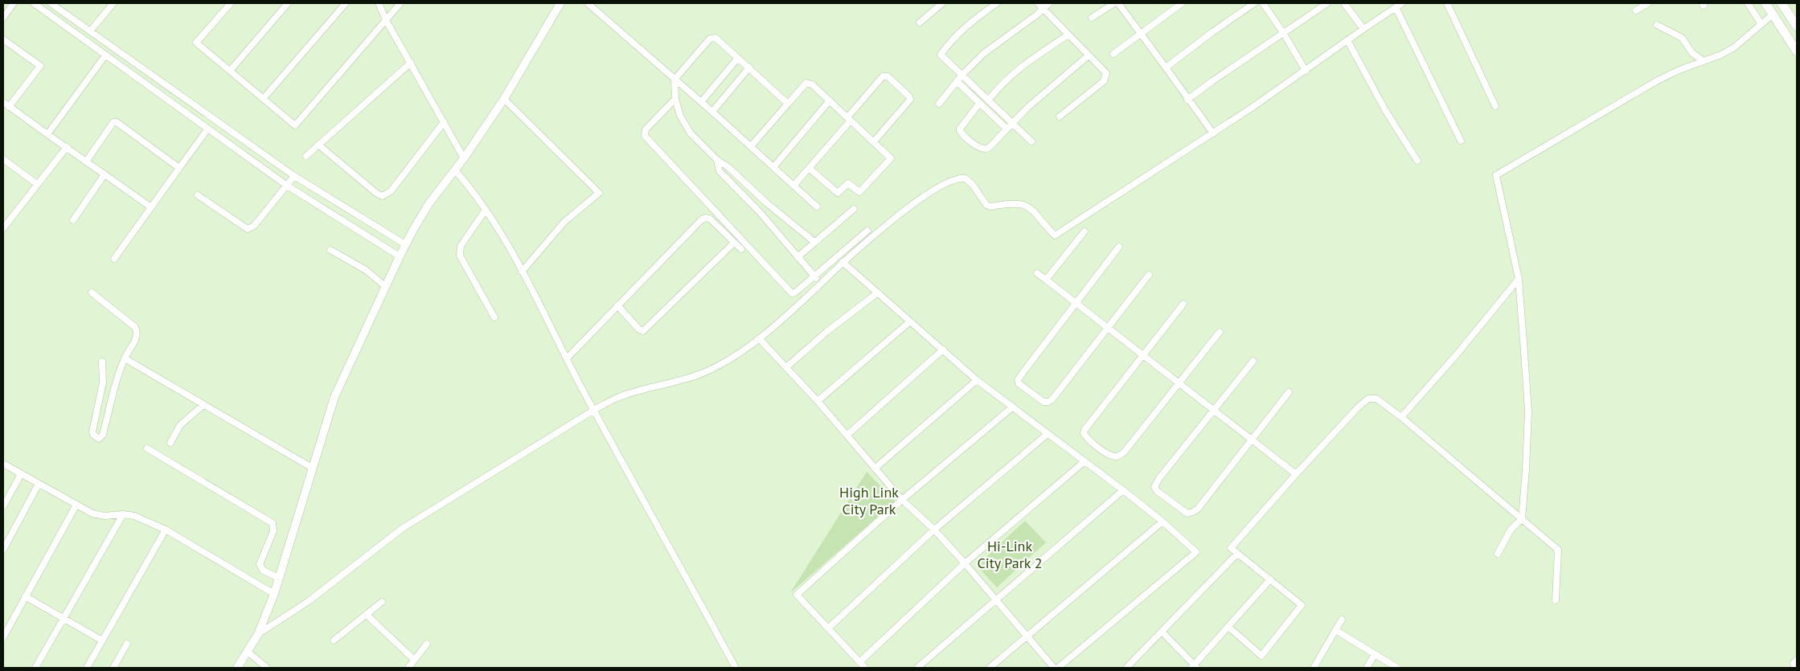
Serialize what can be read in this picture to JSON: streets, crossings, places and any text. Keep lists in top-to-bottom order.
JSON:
{
  "parks": ["High Link City Park", "Hi-Link City Park 2"]
}
